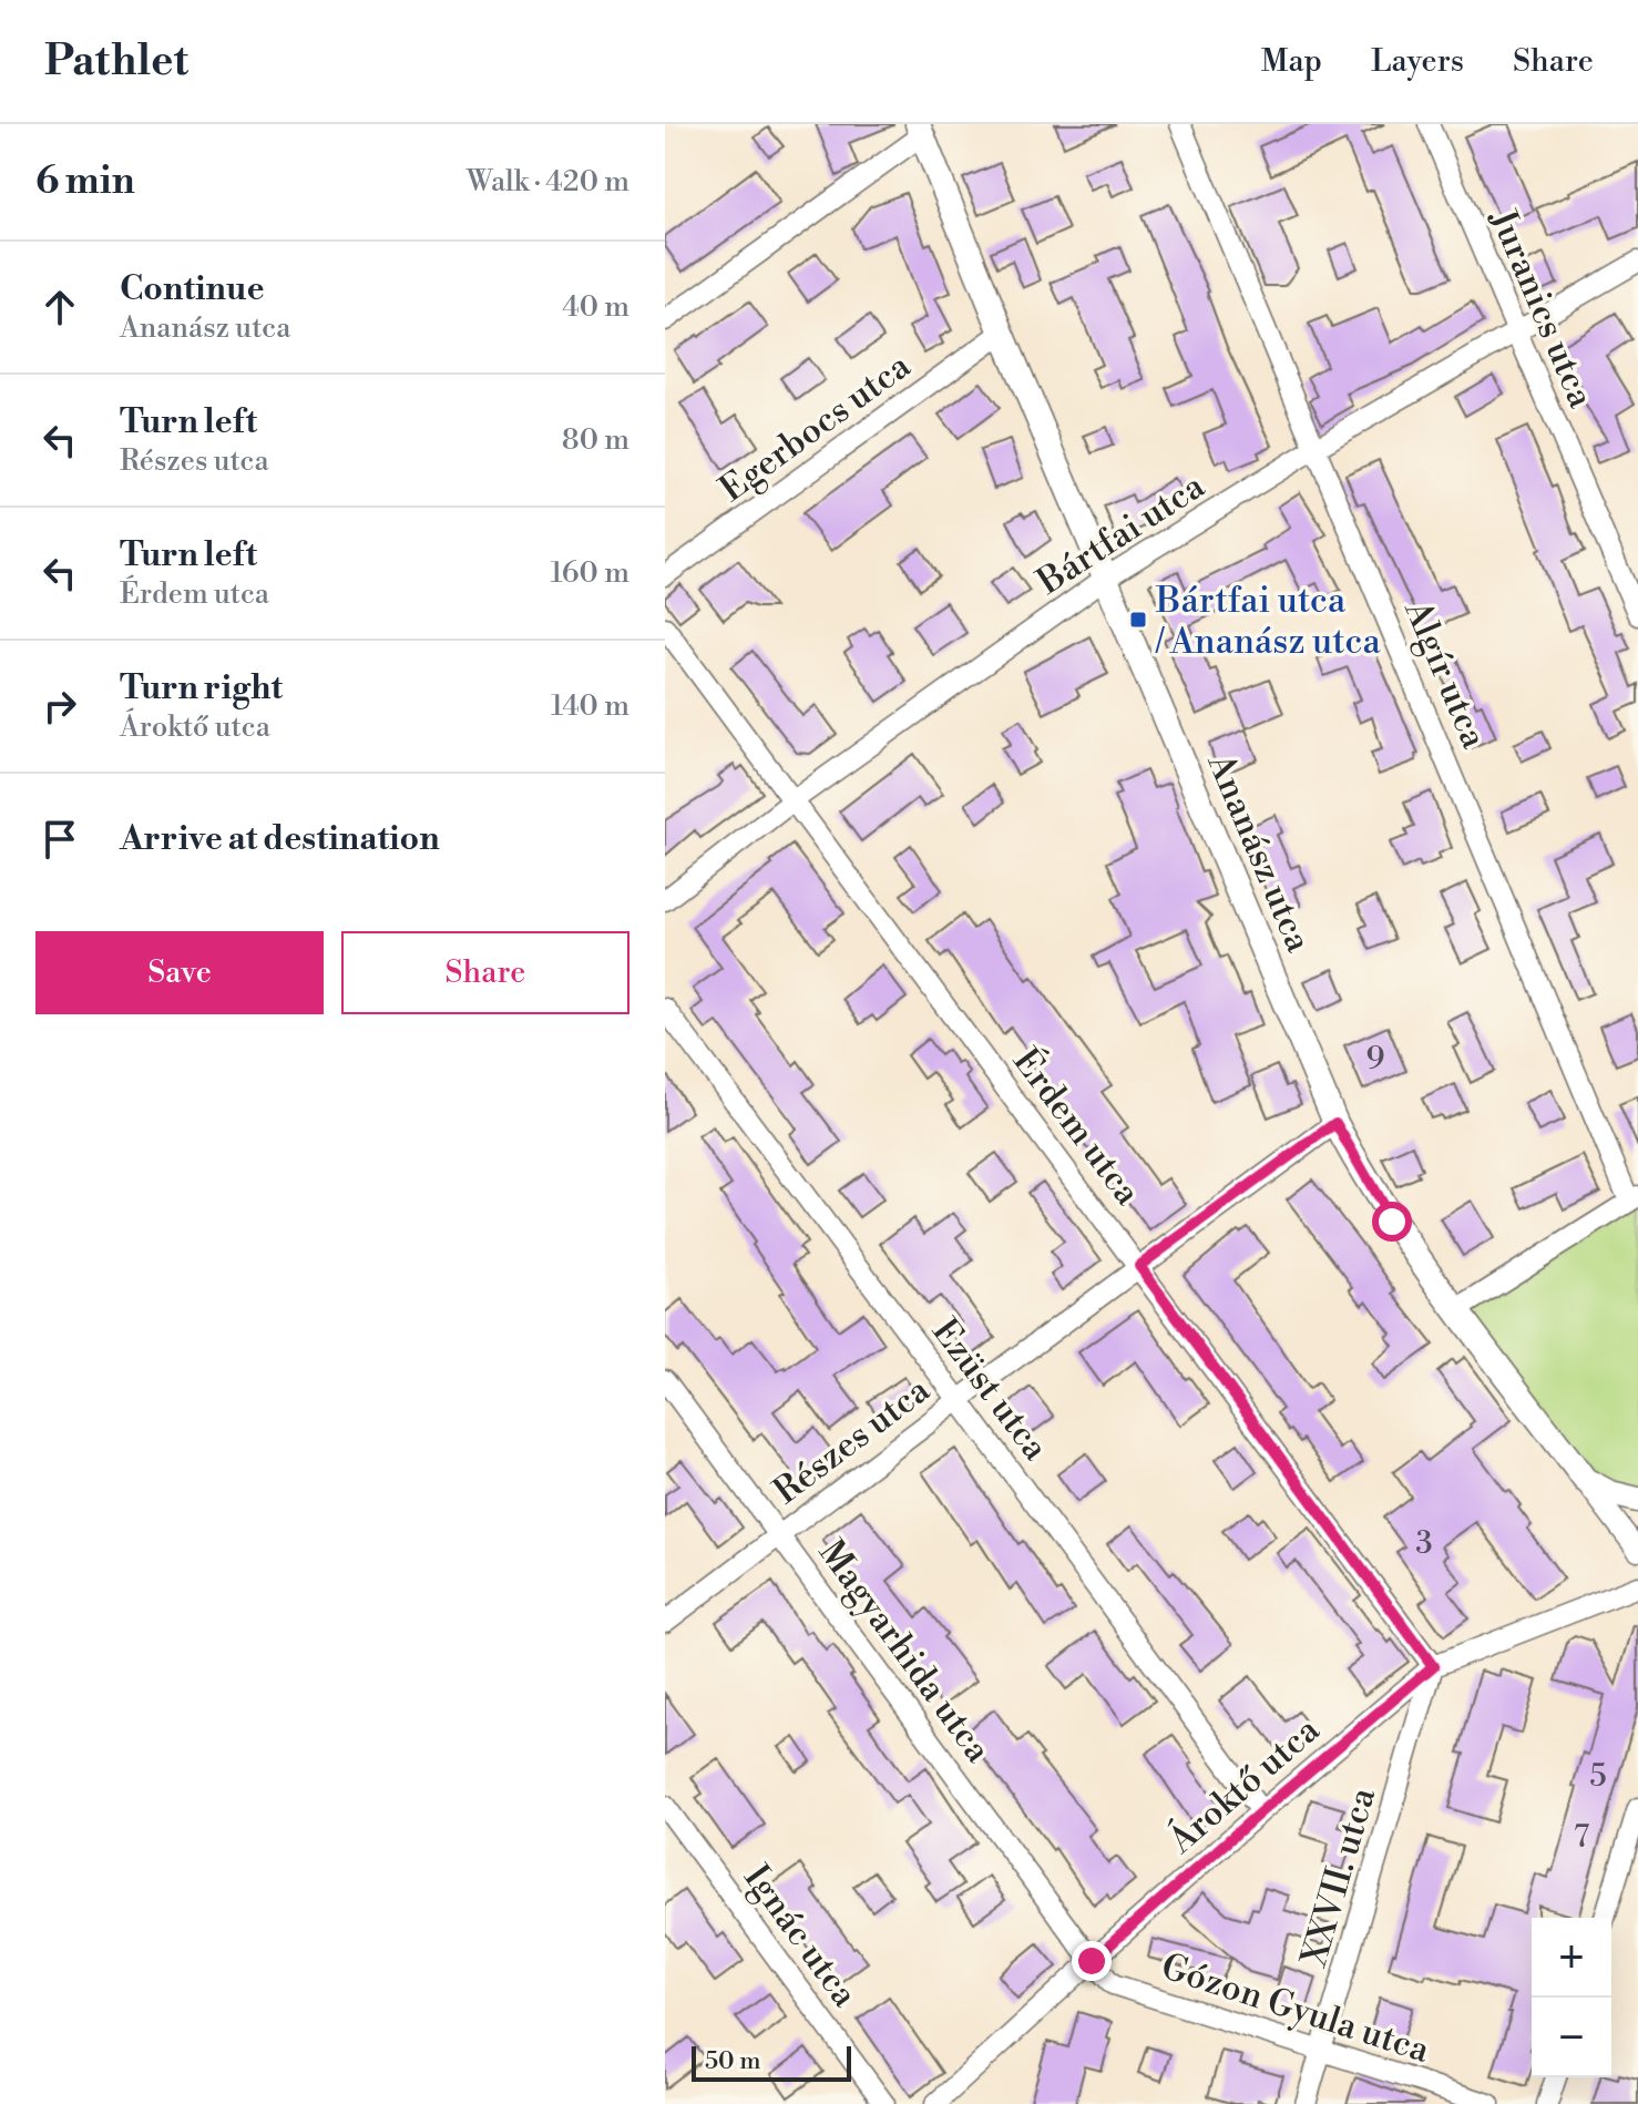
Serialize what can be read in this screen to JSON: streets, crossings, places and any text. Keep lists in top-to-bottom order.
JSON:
{
  "streets": {
    "street": [
      "Juranics utca",
      "Egerbocs utca",
      "Bártfai utca",
      "Algír utca",
      "Ananász utca",
      "Érdem utca",
      "Ezüst utca",
      "Részes utca",
      "Magyarhida utca",
      "Ároktő utca",
      "XXVII. utca",
      "Ignác utca",
      "Gózon Gyula utca"
    ]
  },
  "crossings": [
    ["Juranics utca", "Bártfai utca"],
    ["Egerbocs utca", "Ananász utca"],
    ["Bártfai utca", "Algír utca"],
    ["Bártfai utca", "Ananász utca"],
    ["Bártfai utca", "Érdem utca"],
    ["Ananász utca", "Részes utca"],
    ["Érdem utca", "Részes utca"],
    ["Érdem utca", "Ároktő utca"],
    ["Érdem utca", "XXVII. utca"],
    ["Ezüst utca", "Részes utca"],
    ["Ezüst utca", "Ároktő utca"],
    ["Részes utca", "Magyarhida utca"],
    ["Magyarhida utca", "Ároktő utca"],
    ["Magyarhida utca", "Gózon Gyula utca"],
    ["Ároktő utca", "XXVII. utca"],
    ["Ároktő utca", "Gózon Gyula utca"],
    ["XXVII. utca", "Gózon Gyula utca"]
  ],
  "places": {
    "transit": ["Bártfai utca / Ananász utca"]
  },
  "house_numbers": [
    "9",
    "3",
    "5",
    "7"
  ],
  "scale_bar": "50 m",
  "page": {
    "header": "Pathlet",
    "nav": ["Map", "Layers", "Share"],
    "heading": ["6 min", "Walk · 420 m"],
    "list": [
      ["Continue", "Ananász utca", "40 m"],
      ["Turn left", "Részes utca", "80 m"],
      ["Turn left", "Érdem utca", "160 m"],
      ["Turn right", "Ároktő utca", "140 m"],
      "Arrive at destination"
    ],
    "buttons": ["Save", "Share"],
    "map_buttons": ["+", "−"],
    "scale": "50 m"
  }
}
